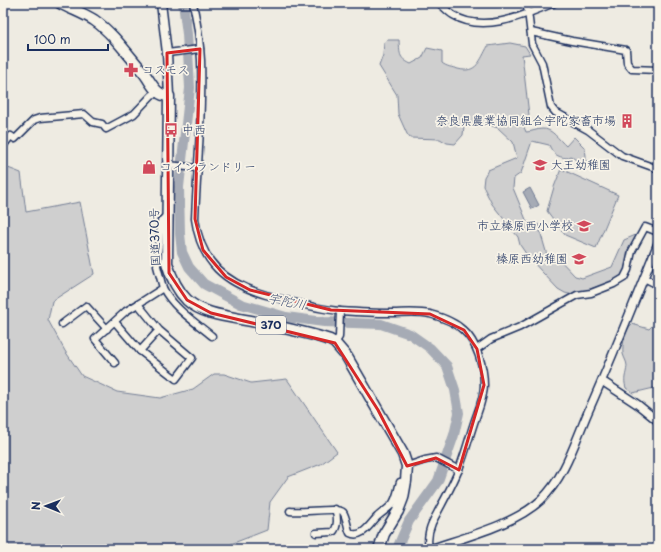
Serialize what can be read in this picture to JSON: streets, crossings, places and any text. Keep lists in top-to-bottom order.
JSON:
{
  "streets": {
    "highway": ["国道370号", "370"]
  },
  "water": ["宇陀川"],
  "places": {
    "pharmacy": ["コスモス"],
    "building": ["奈良県農業協同組合宇陀家畜市場"],
    "bus stop": ["中西"],
    "school or university": ["大王幼稚園", "市立榛原西小学校", "榛原西幼稚園"],
    "shop": ["コインランドリー"]
  },
  "scale_bar": "100 m",
  "north": "left"
}
